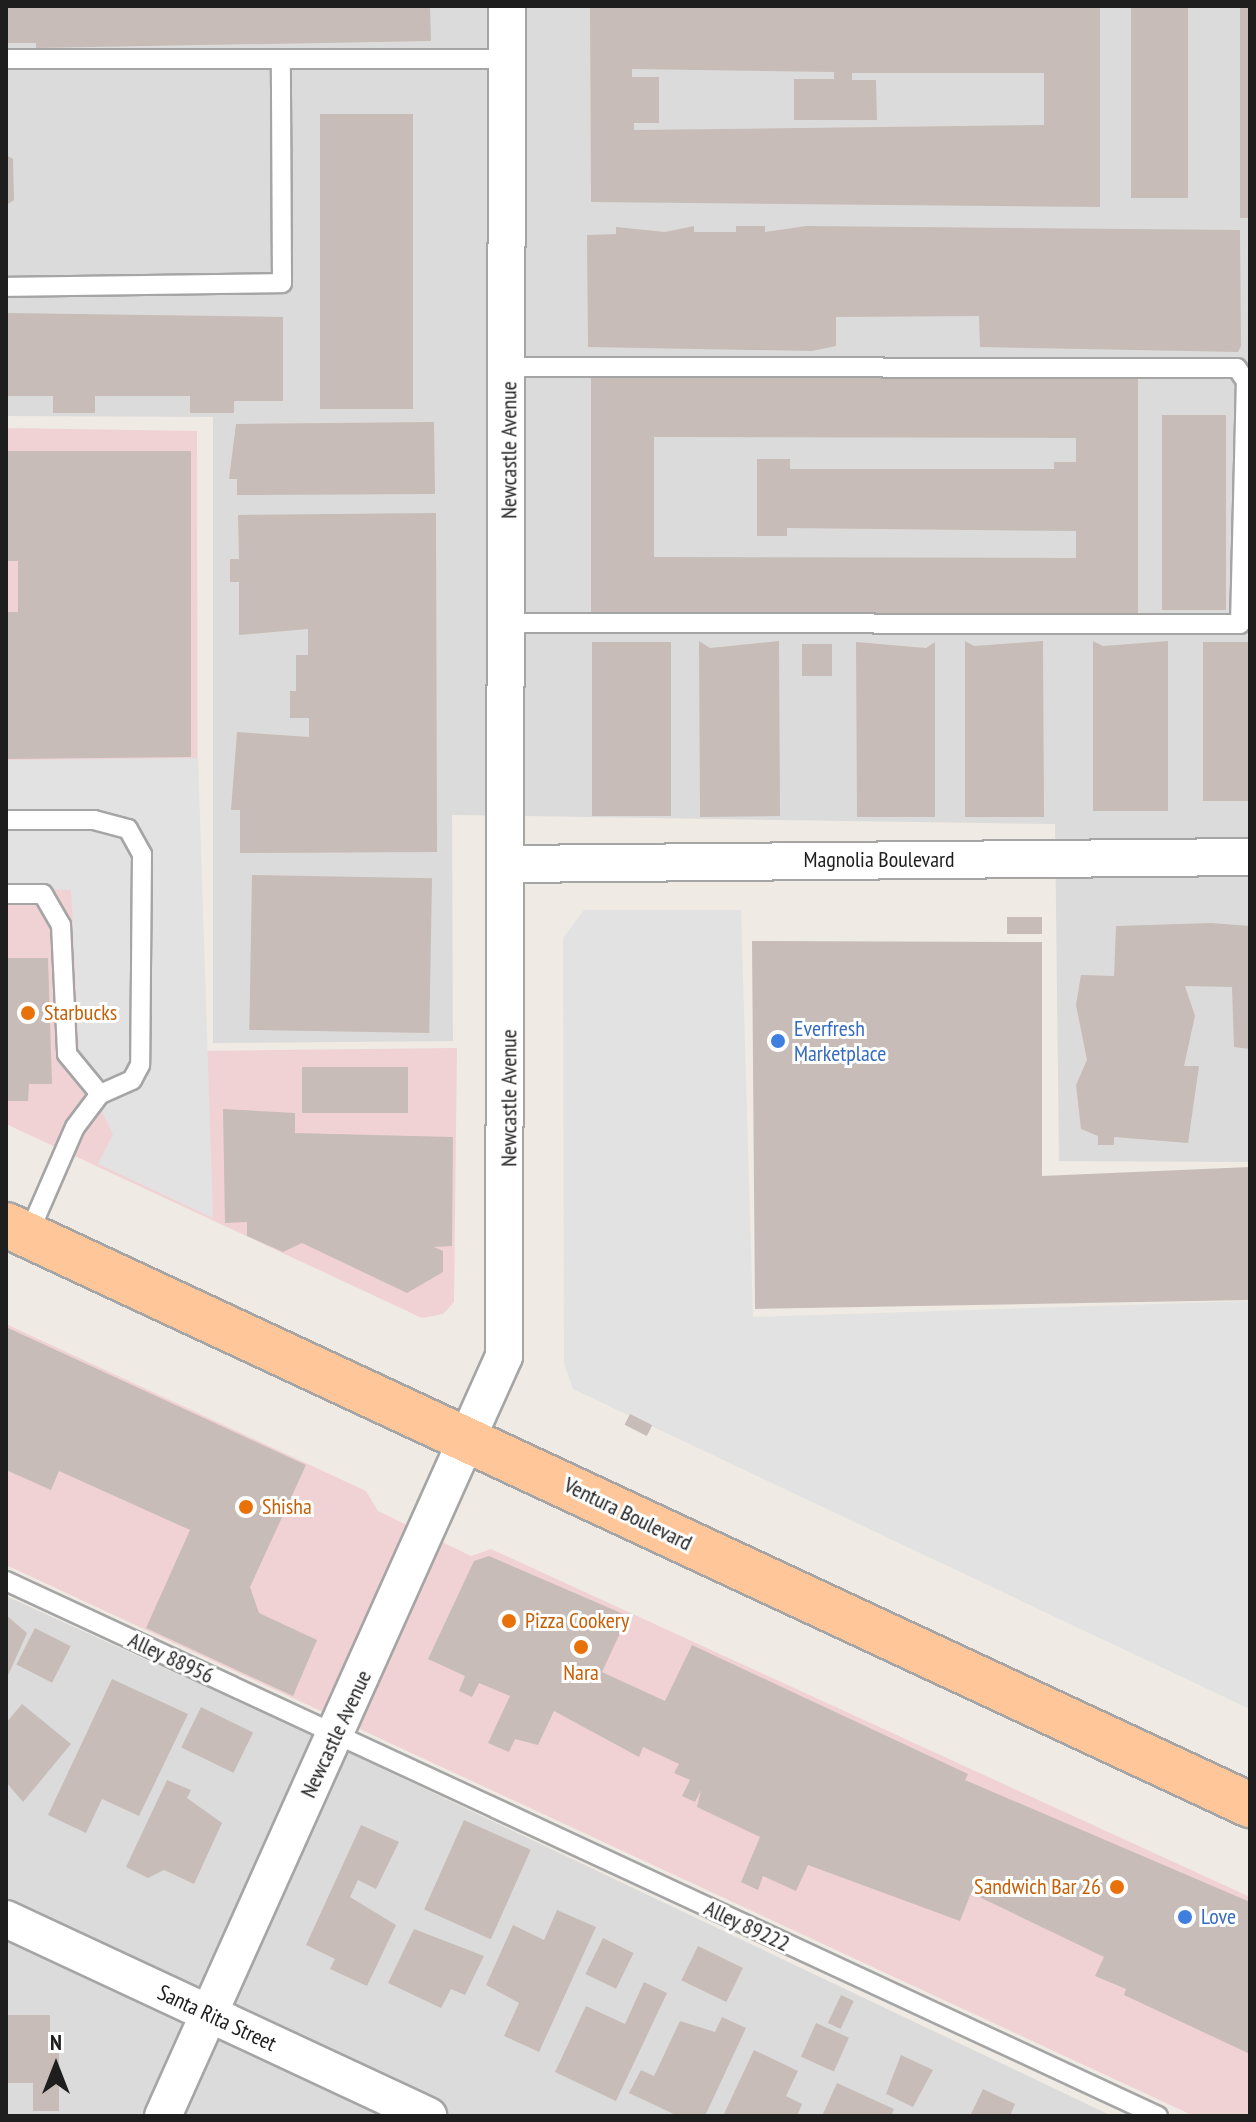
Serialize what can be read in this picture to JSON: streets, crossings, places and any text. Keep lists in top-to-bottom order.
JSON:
{
  "streets": {
    "main road": ["Ventura Boulevard"],
    "street": ["Newcastle Avenue", "Magnolia Boulevard", "Santa Rita Street"],
    "lane": ["Alley 88956", "Alley 89222"]
  },
  "crossings": [
    ["Newcastle Avenue", "Magnolia Boulevard"],
    ["Newcastle Avenue", "Ventura Boulevard"],
    ["Newcastle Avenue", "Alley 88956"],
    ["Newcastle Avenue", "Alley 89222"],
    ["Newcastle Avenue", "Santa Rita Street"],
    ["Alley 88956", "Alley 89222"]
  ],
  "places": [
    "Starbucks",
    "Everfresh Marketplace",
    "Shisha",
    "Pizza Cookery",
    "Nara",
    "Sandwich Bar 26",
    "Love"
  ],
  "north": "top"
}
